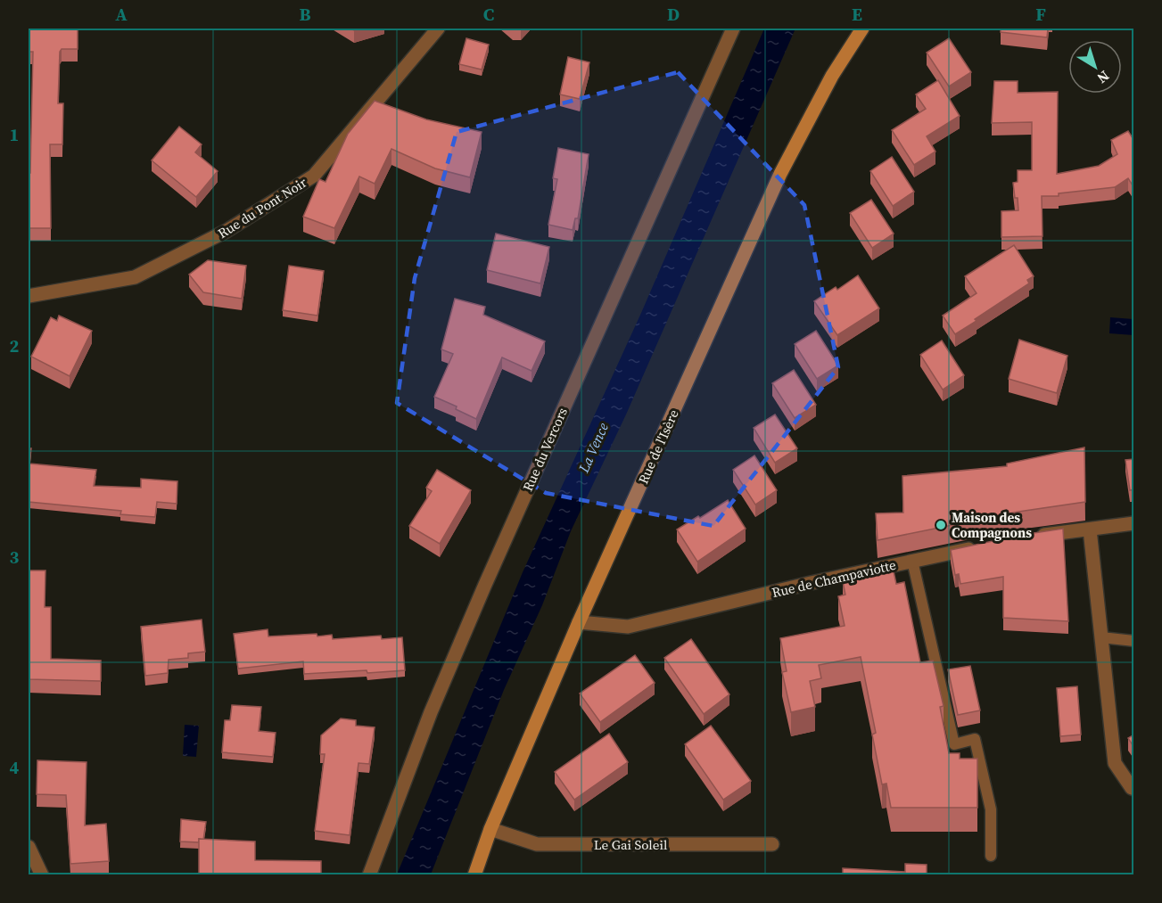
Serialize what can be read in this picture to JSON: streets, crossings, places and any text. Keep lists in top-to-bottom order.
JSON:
{
  "streets": {
    "street": [
      "Rue du Pont Noir",
      "Rue de l'Isère",
      "Rue du Vercors",
      "Rue de Champaviotte",
      "Le Gai Soleil"
    ]
  },
  "crossings": [
    ["Rue de l'Isère", "Rue de Champaviotte"],
    ["Rue de l'Isère", "Le Gai Soleil"]
  ],
  "water": ["La Vence"],
  "places": ["Maison des Compagnons"],
  "north": "bottom right",
  "grid": {
    "columns": [
      "A",
      "B",
      "C",
      "D",
      "E",
      "F"
    ],
    "rows": [
      "1",
      "2",
      "3",
      "4"
    ]
  }
}
